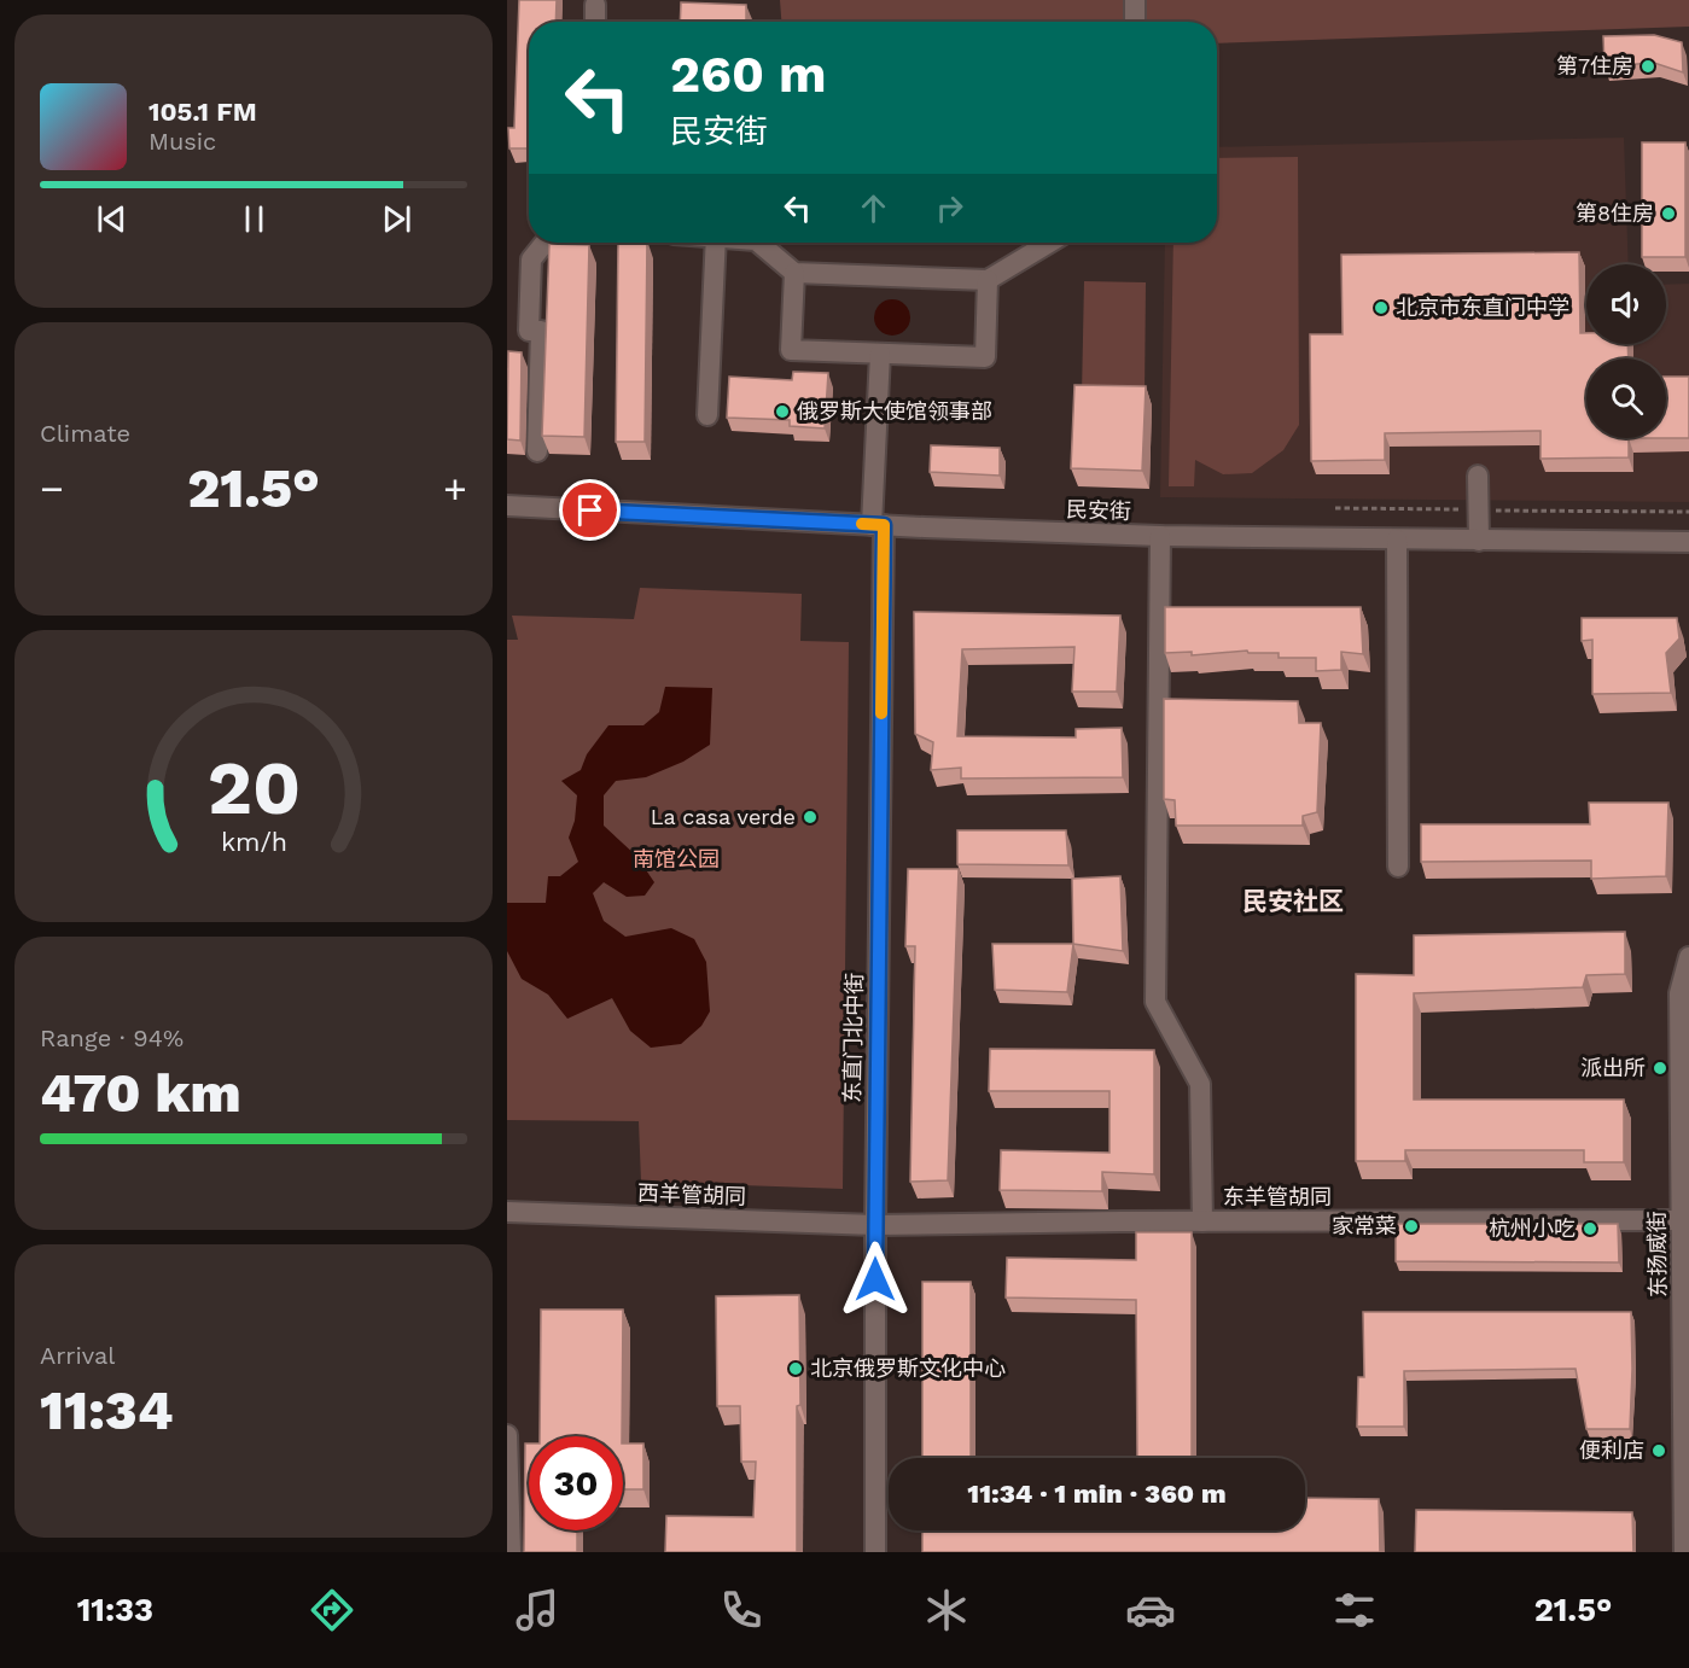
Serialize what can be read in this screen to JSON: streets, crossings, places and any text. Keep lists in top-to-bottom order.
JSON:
{
  "streets": {
    "street": [
      "民安街",
      "东直门北中街",
      "西羊管胡同",
      "东羊管胡同",
      "东扬威街"
    ]
  },
  "crossings": [
    ["民安街", "东直门北中街"],
    ["东直门北中街", "西羊管胡同"],
    ["东直门北中街", "东羊管胡同"],
    ["西羊管胡同", "东羊管胡同"],
    ["东羊管胡同", "东扬威街"]
  ],
  "districts": ["民安社区"],
  "parks": ["南馆公园"],
  "places": [
    "第7住房",
    "第8住房",
    "北京市东直门中学",
    "俄罗斯大使馆领事部",
    "La casa verde",
    "派出所",
    "家常菜",
    "杭州小吃",
    "北京俄罗斯文化中心",
    "便利店"
  ],
  "page": {
    "turn": ["260 m", "民安街"],
    "song": ["105.1 FM", "Music"],
    "tile": [
      "Climate",
      ["Range · 94%", "470 km"],
      ["Arrival", "11:34"]
    ],
    "heat": ["−", "21.5°", "+"],
    "limit": "30",
    "trip": "11:34 · 1 min · 360 m",
    "tabs": ["11:33", "21.5°"],
    "gauge": ["20", "km/h"]
  }
}
